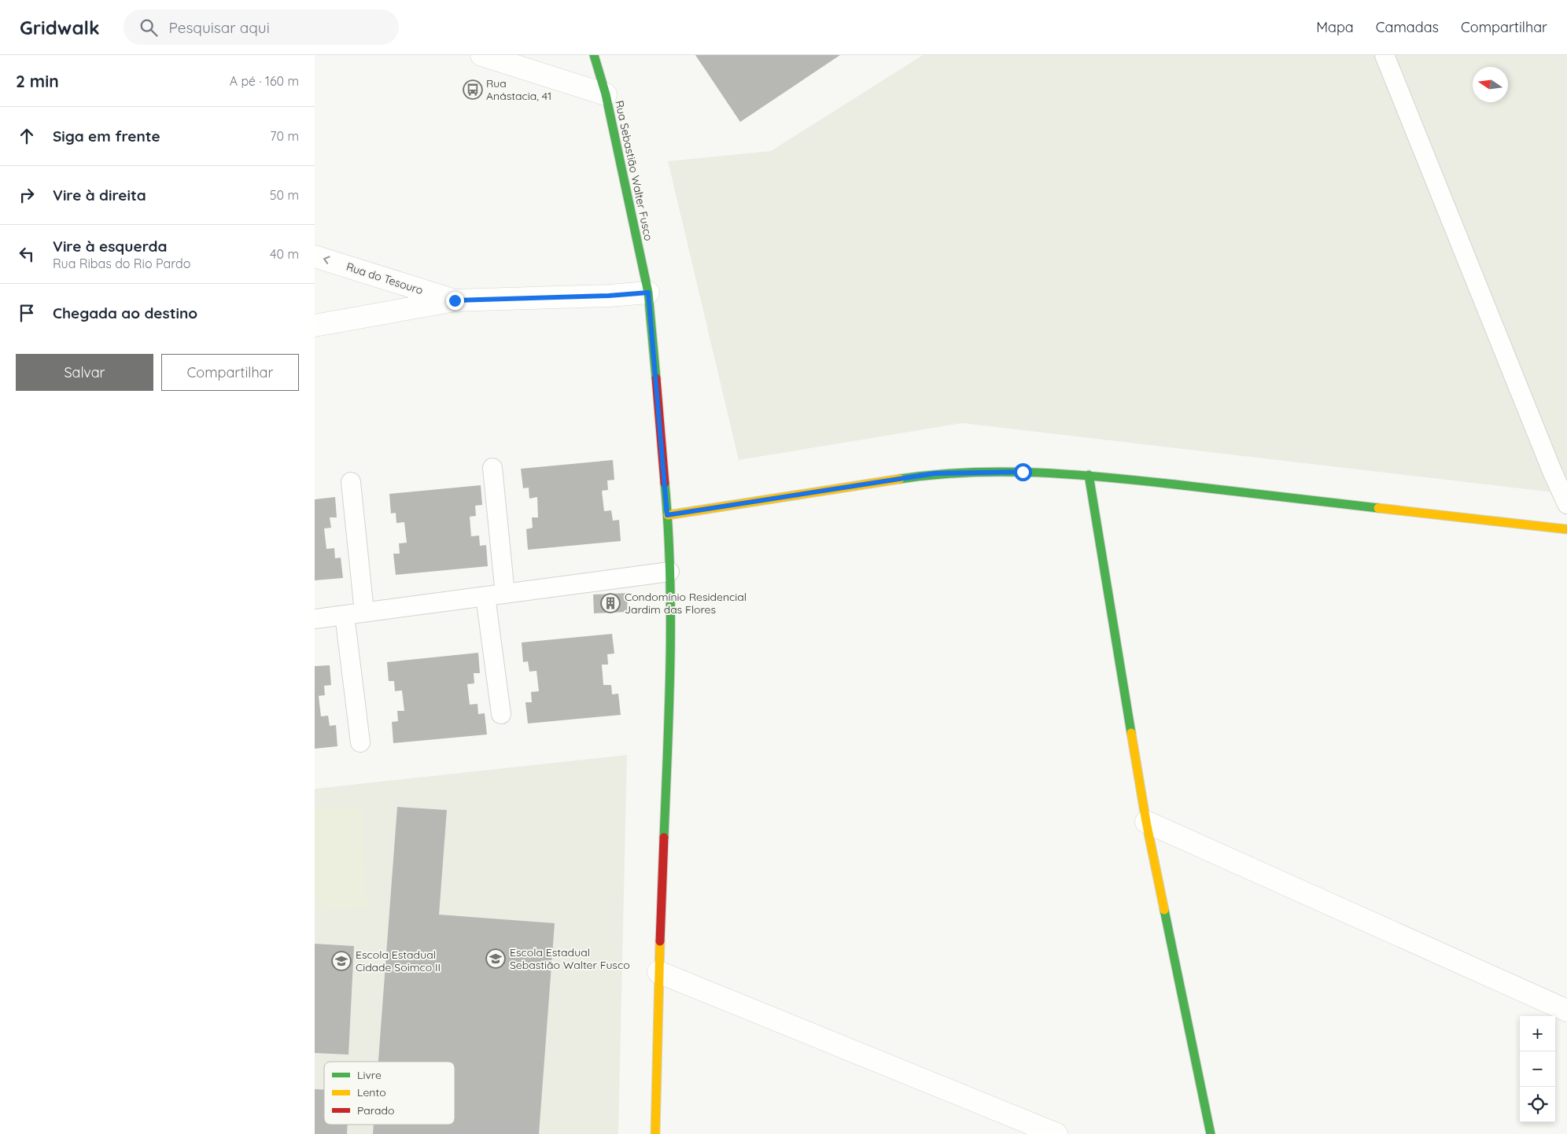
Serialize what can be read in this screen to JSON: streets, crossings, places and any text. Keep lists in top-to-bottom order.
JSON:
{
  "streets": {
    "street": ["Rua Sebastião Walter Fusco", "Rua do Tesouro"]
  },
  "one_way": ["Rua do Tesouro"],
  "places": {
    "bus stop": ["Rua Anástacia, 41"],
    "building": ["Condomínio Residencial Jardim das Flores"],
    "school or university": ["Escola Estadual Sebastião Walter Fusco", "Escola Estadual Cidade Soimco II"]
  },
  "legend": ["Livre", "Lento", "Parado"],
  "north": "left",
  "page": {
    "header": "Gridwalk",
    "search": "Pesquisar aqui",
    "nav": ["Mapa", "Camadas", "Compartilhar"],
    "heading": ["2 min", "A pé · 160 m"],
    "list": [
      ["Siga em frente", "70 m"],
      ["Vire à direita", "50 m"],
      ["Vire à esquerda", "Rua Ribas do Rio Pardo", "40 m"],
      "Chegada ao destino"
    ],
    "buttons": ["Salvar", "Compartilhar"],
    "map_buttons": ["+", "−"]
  }
}
